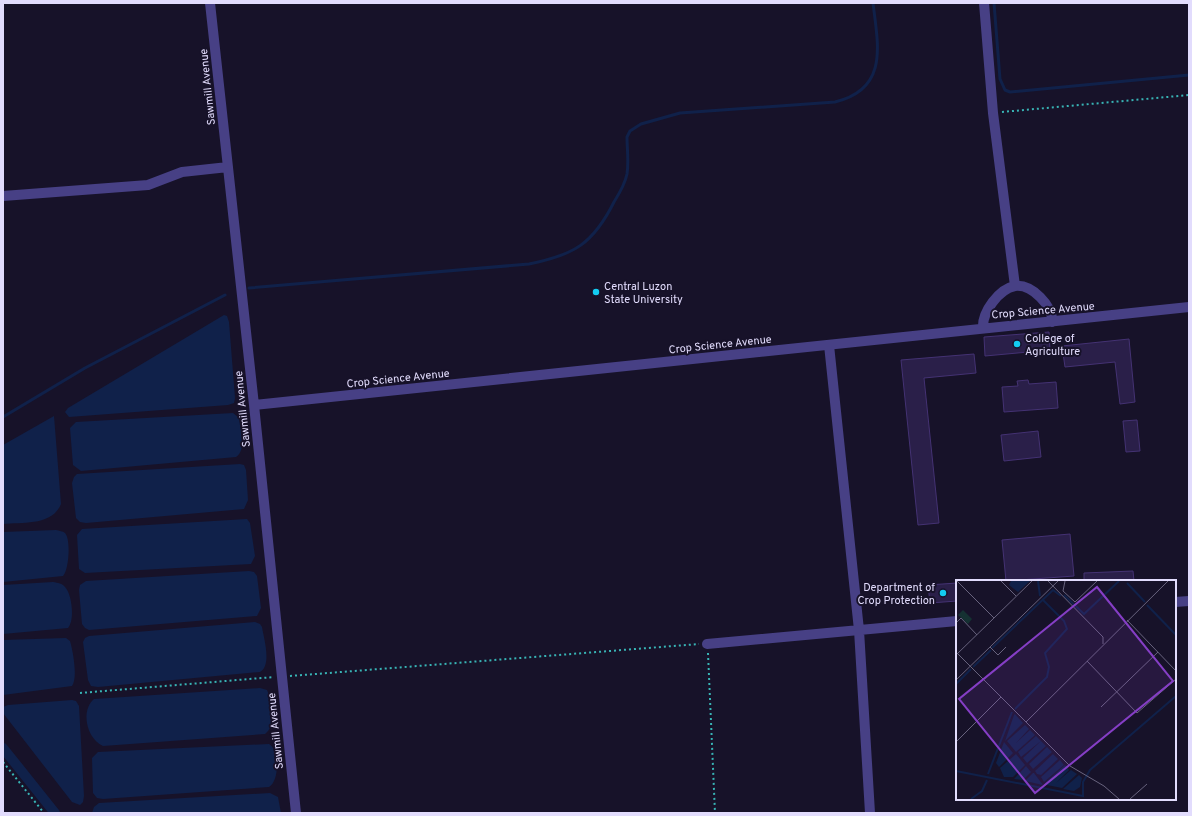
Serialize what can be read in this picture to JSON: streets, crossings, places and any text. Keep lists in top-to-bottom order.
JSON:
{
  "streets": {
    "street": ["Sawmill Avenue", "Crop Science Avenue"]
  },
  "crossings": [
    ["Sawmill Avenue", "Crop Science Avenue"]
  ],
  "places": ["Central Luzon State University", "College of Agriculture", "Department of Crop Protection"]
}
